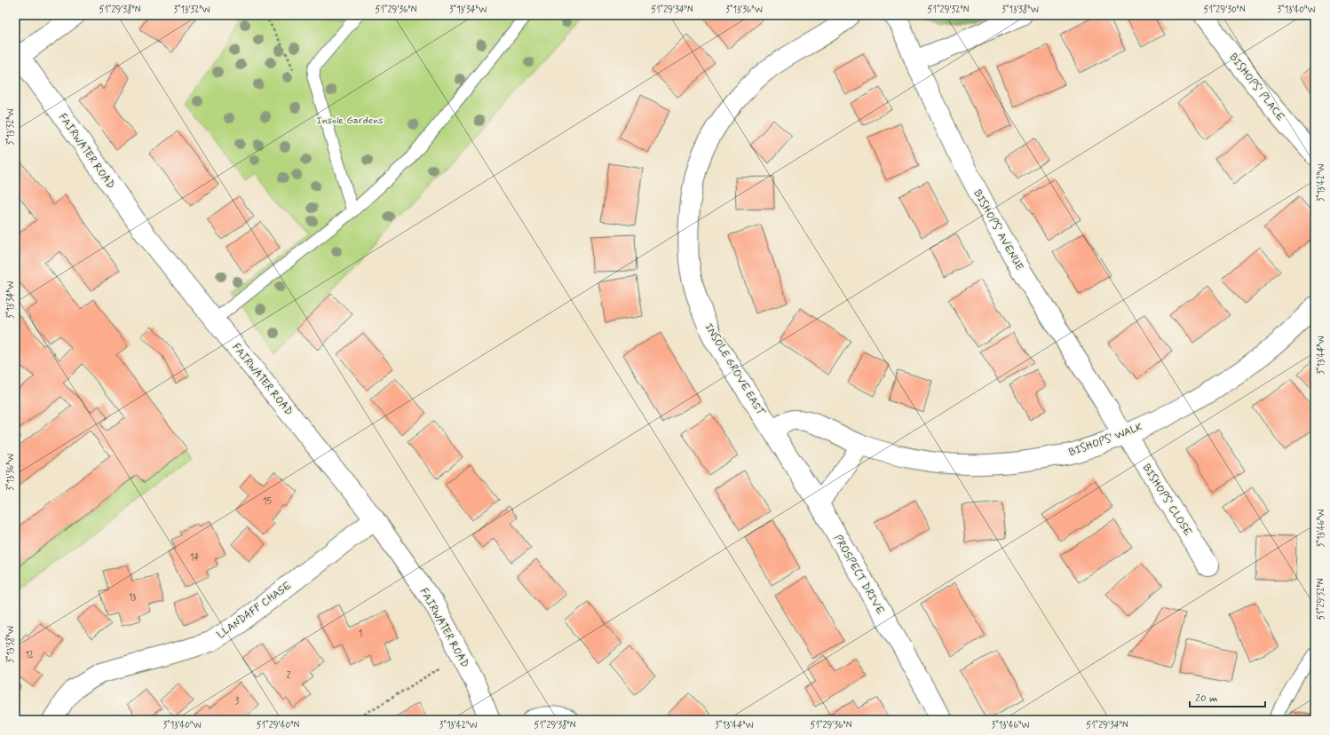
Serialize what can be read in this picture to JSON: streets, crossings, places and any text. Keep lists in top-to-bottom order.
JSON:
{
  "streets": {
    "street": [
      "BISHOPS' PLACE",
      "FAIRWATER ROAD",
      "BISHOPS' AVENUE",
      "INSOLE GROVE EAST",
      "BISHOPS' WALK",
      "BISHOPS' CLOSE",
      "PROSPECT DRIVE",
      "LLANDAFF CHASE"
    ]
  },
  "crossings": [
    ["FAIRWATER ROAD", "LLANDAFF CHASE"],
    ["BISHOPS' AVENUE", "BISHOPS' WALK"],
    ["BISHOPS' AVENUE", "BISHOPS' CLOSE"],
    ["INSOLE GROVE EAST", "BISHOPS' WALK"],
    ["INSOLE GROVE EAST", "PROSPECT DRIVE"],
    ["BISHOPS' WALK", "BISHOPS' CLOSE"],
    ["BISHOPS' WALK", "PROSPECT DRIVE"]
  ],
  "parks": ["Insole Gardens"],
  "house_numbers": [
    "15",
    "14",
    "13",
    "1",
    "12",
    "2",
    "3"
  ],
  "scale_bar": "20 m",
  "coordinates": [
    "51°29'38\"N",
    "3°13'32\"W",
    "51°29'36\"N",
    "3°13'34\"W",
    "51°29'34\"N",
    "3°13'36\"W",
    "51°29'32\"N",
    "3°13'38\"W",
    "51°29'30\"N",
    "3°13'40\"W",
    "3°13'42\"W",
    "3°13'44\"W",
    "3°13'46\"W",
    "51°29'40\"N"
  ]
}
